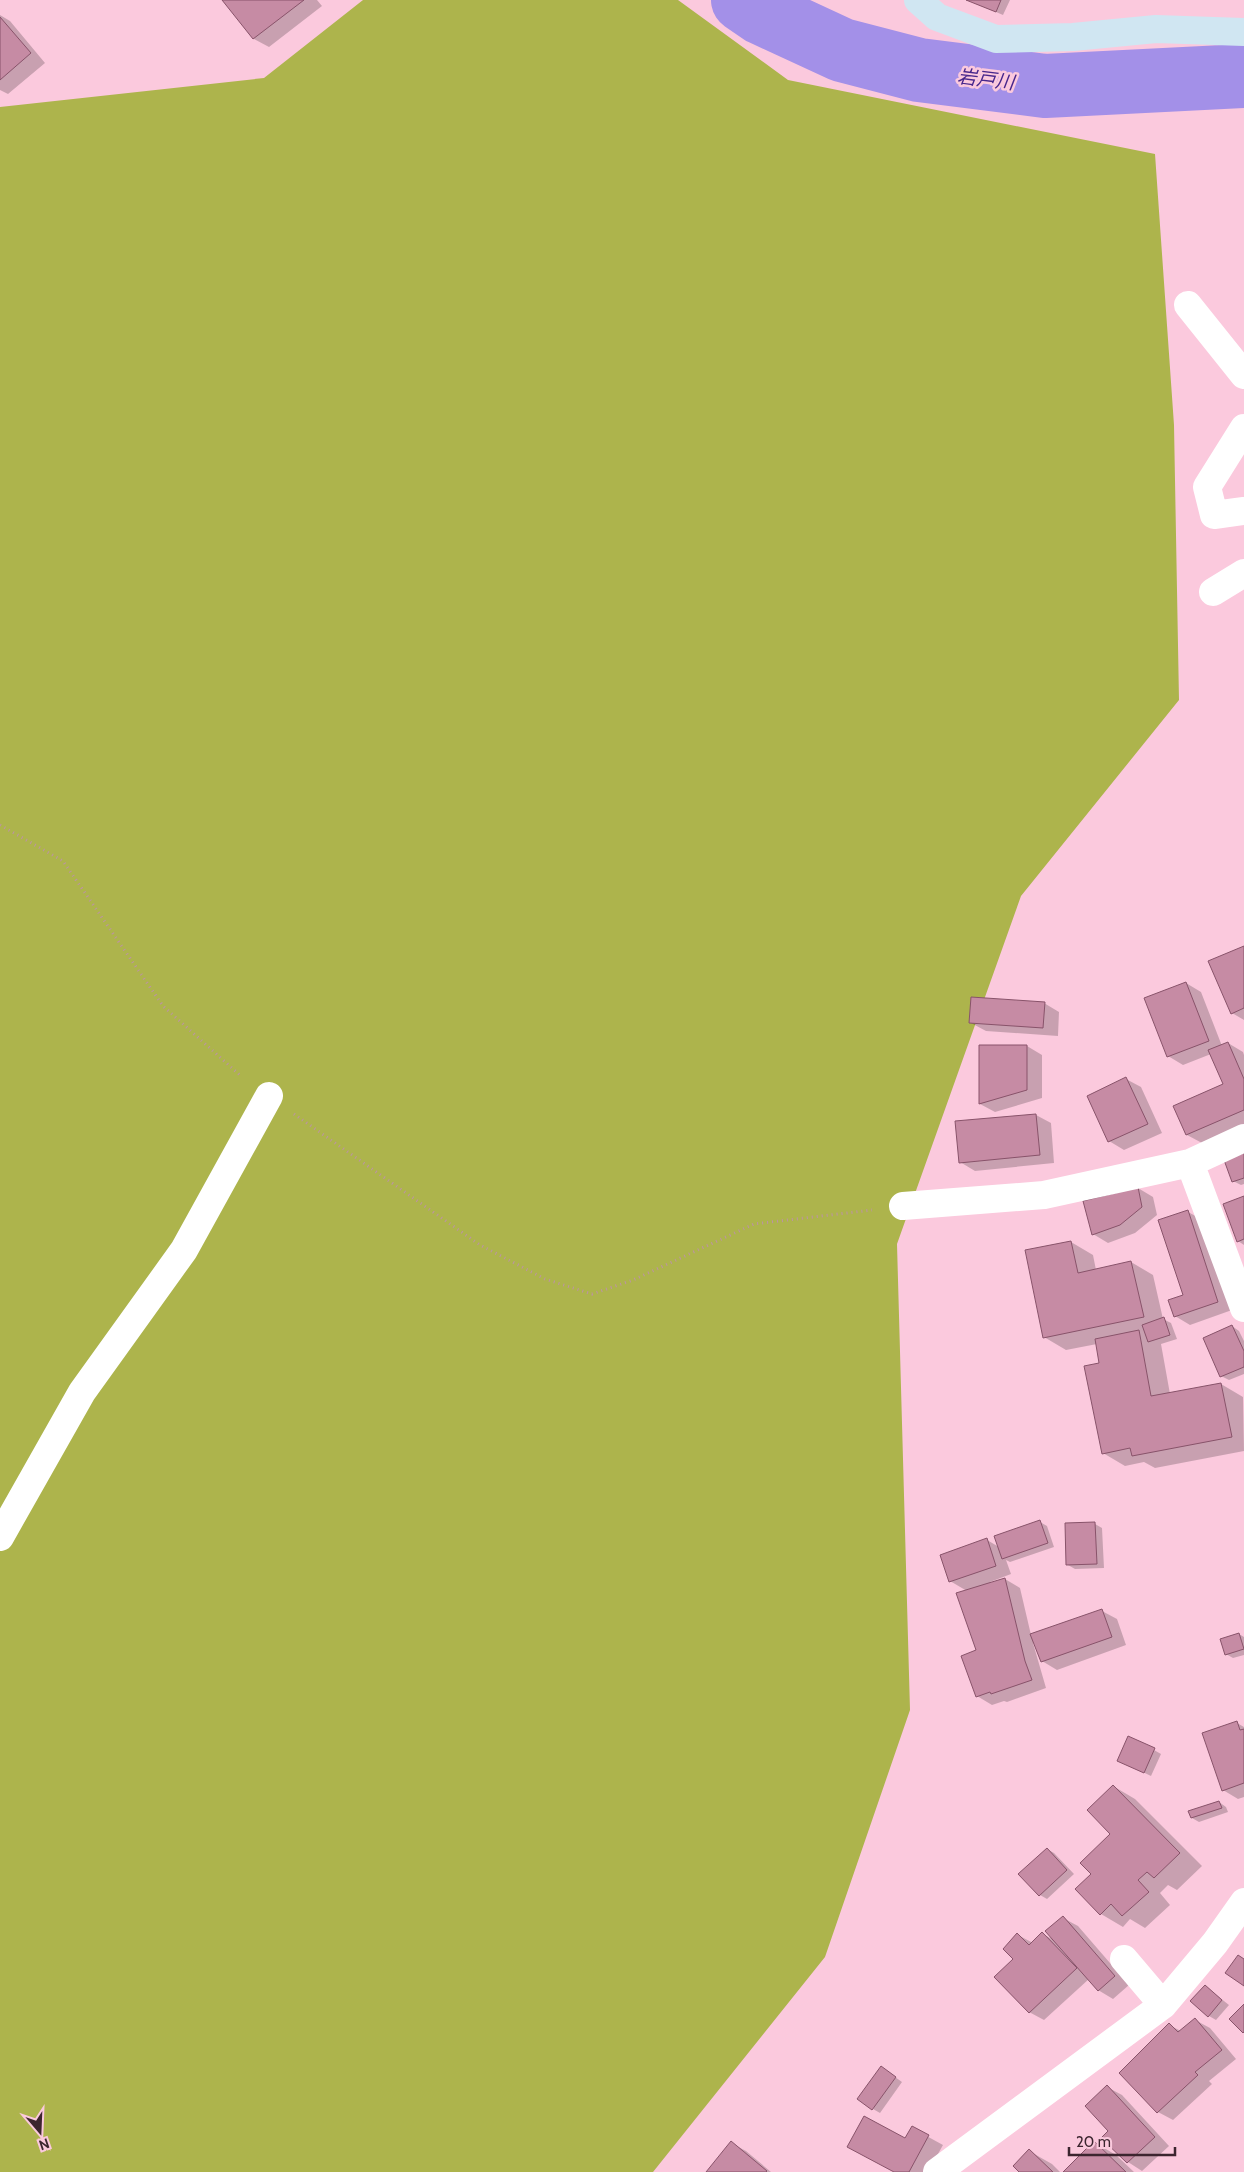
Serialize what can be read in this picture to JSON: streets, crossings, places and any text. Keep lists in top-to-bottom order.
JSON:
{
  "water": ["岩戸川"],
  "scale_bar": "20 m",
  "north": "bottom"
}
